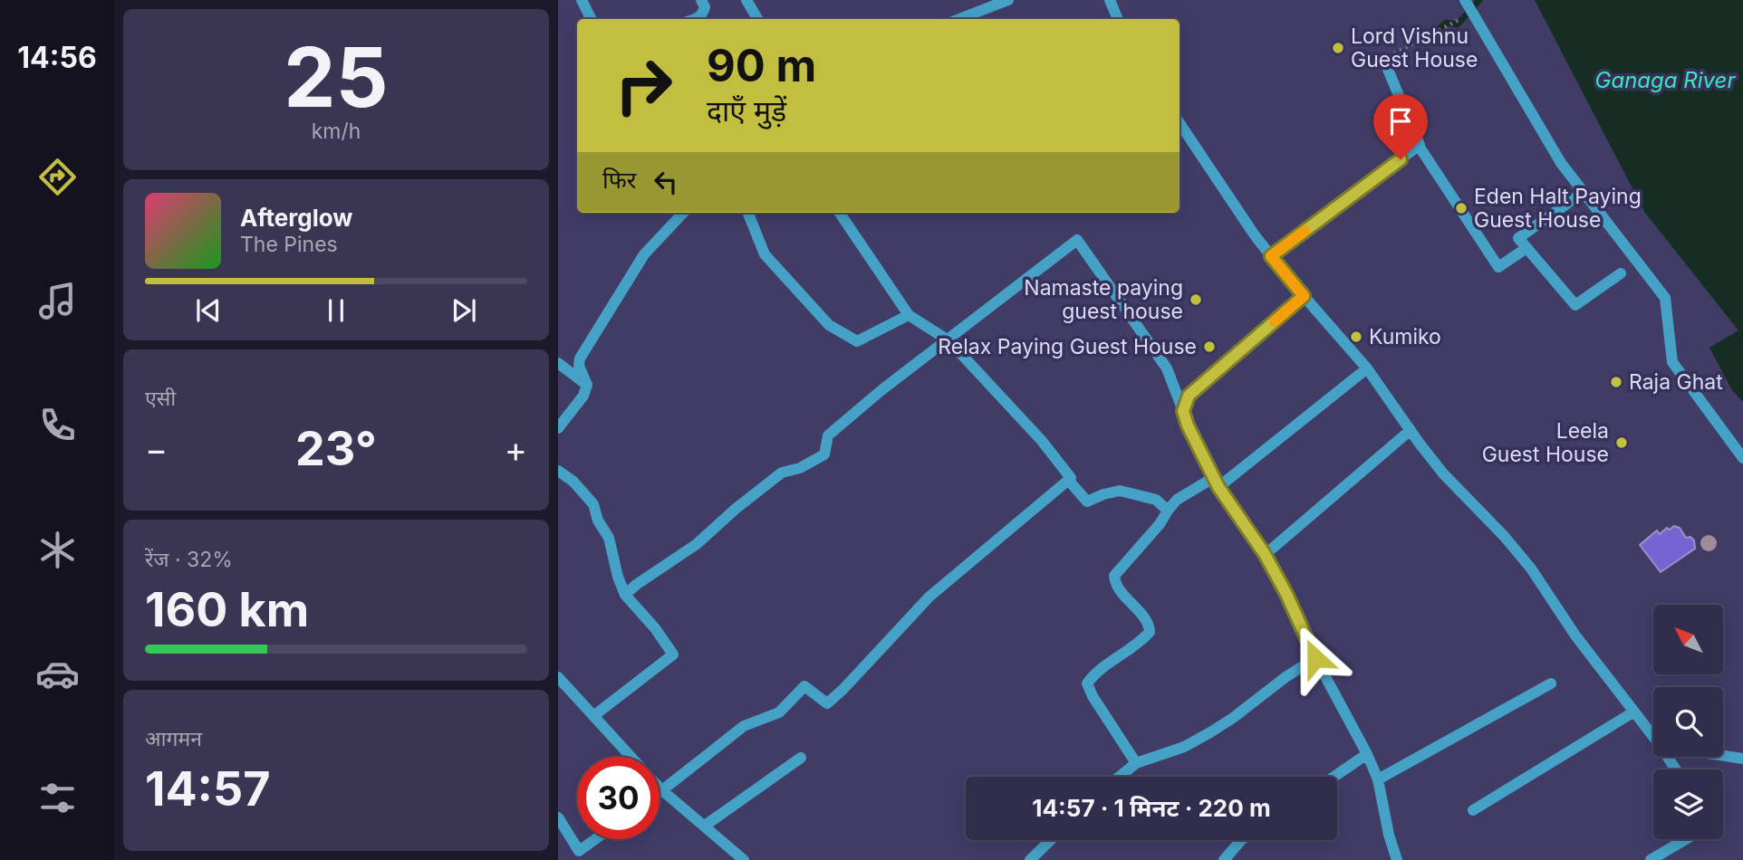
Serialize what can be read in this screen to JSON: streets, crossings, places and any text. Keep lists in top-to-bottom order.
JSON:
{
  "water": ["Ganaga River"],
  "places": [
    "Lord Vishnu Guest House",
    "Eden Halt Paying Guest House",
    "Namaste paying guest house",
    "Kumiko",
    "Relax Paying Guest House",
    "Raja Ghat",
    "Leela Guest House"
  ],
  "north": "top left",
  "page": {
    "tabs": "14:56",
    "tile": [
      ["25", "km/h"],
      "एसी",
      ["रेंज · 32%", "160 km"],
      ["आगमन", "14:57"]
    ],
    "turn": ["90 m", "दाएँ मुड़ें"],
    "then": "फिर",
    "song": ["Afterglow", "The Pines"],
    "heat": ["−", "23°", "+"],
    "limit": "30",
    "trip": "14:57 · 1 मिनट · 220 m"
  }
}
